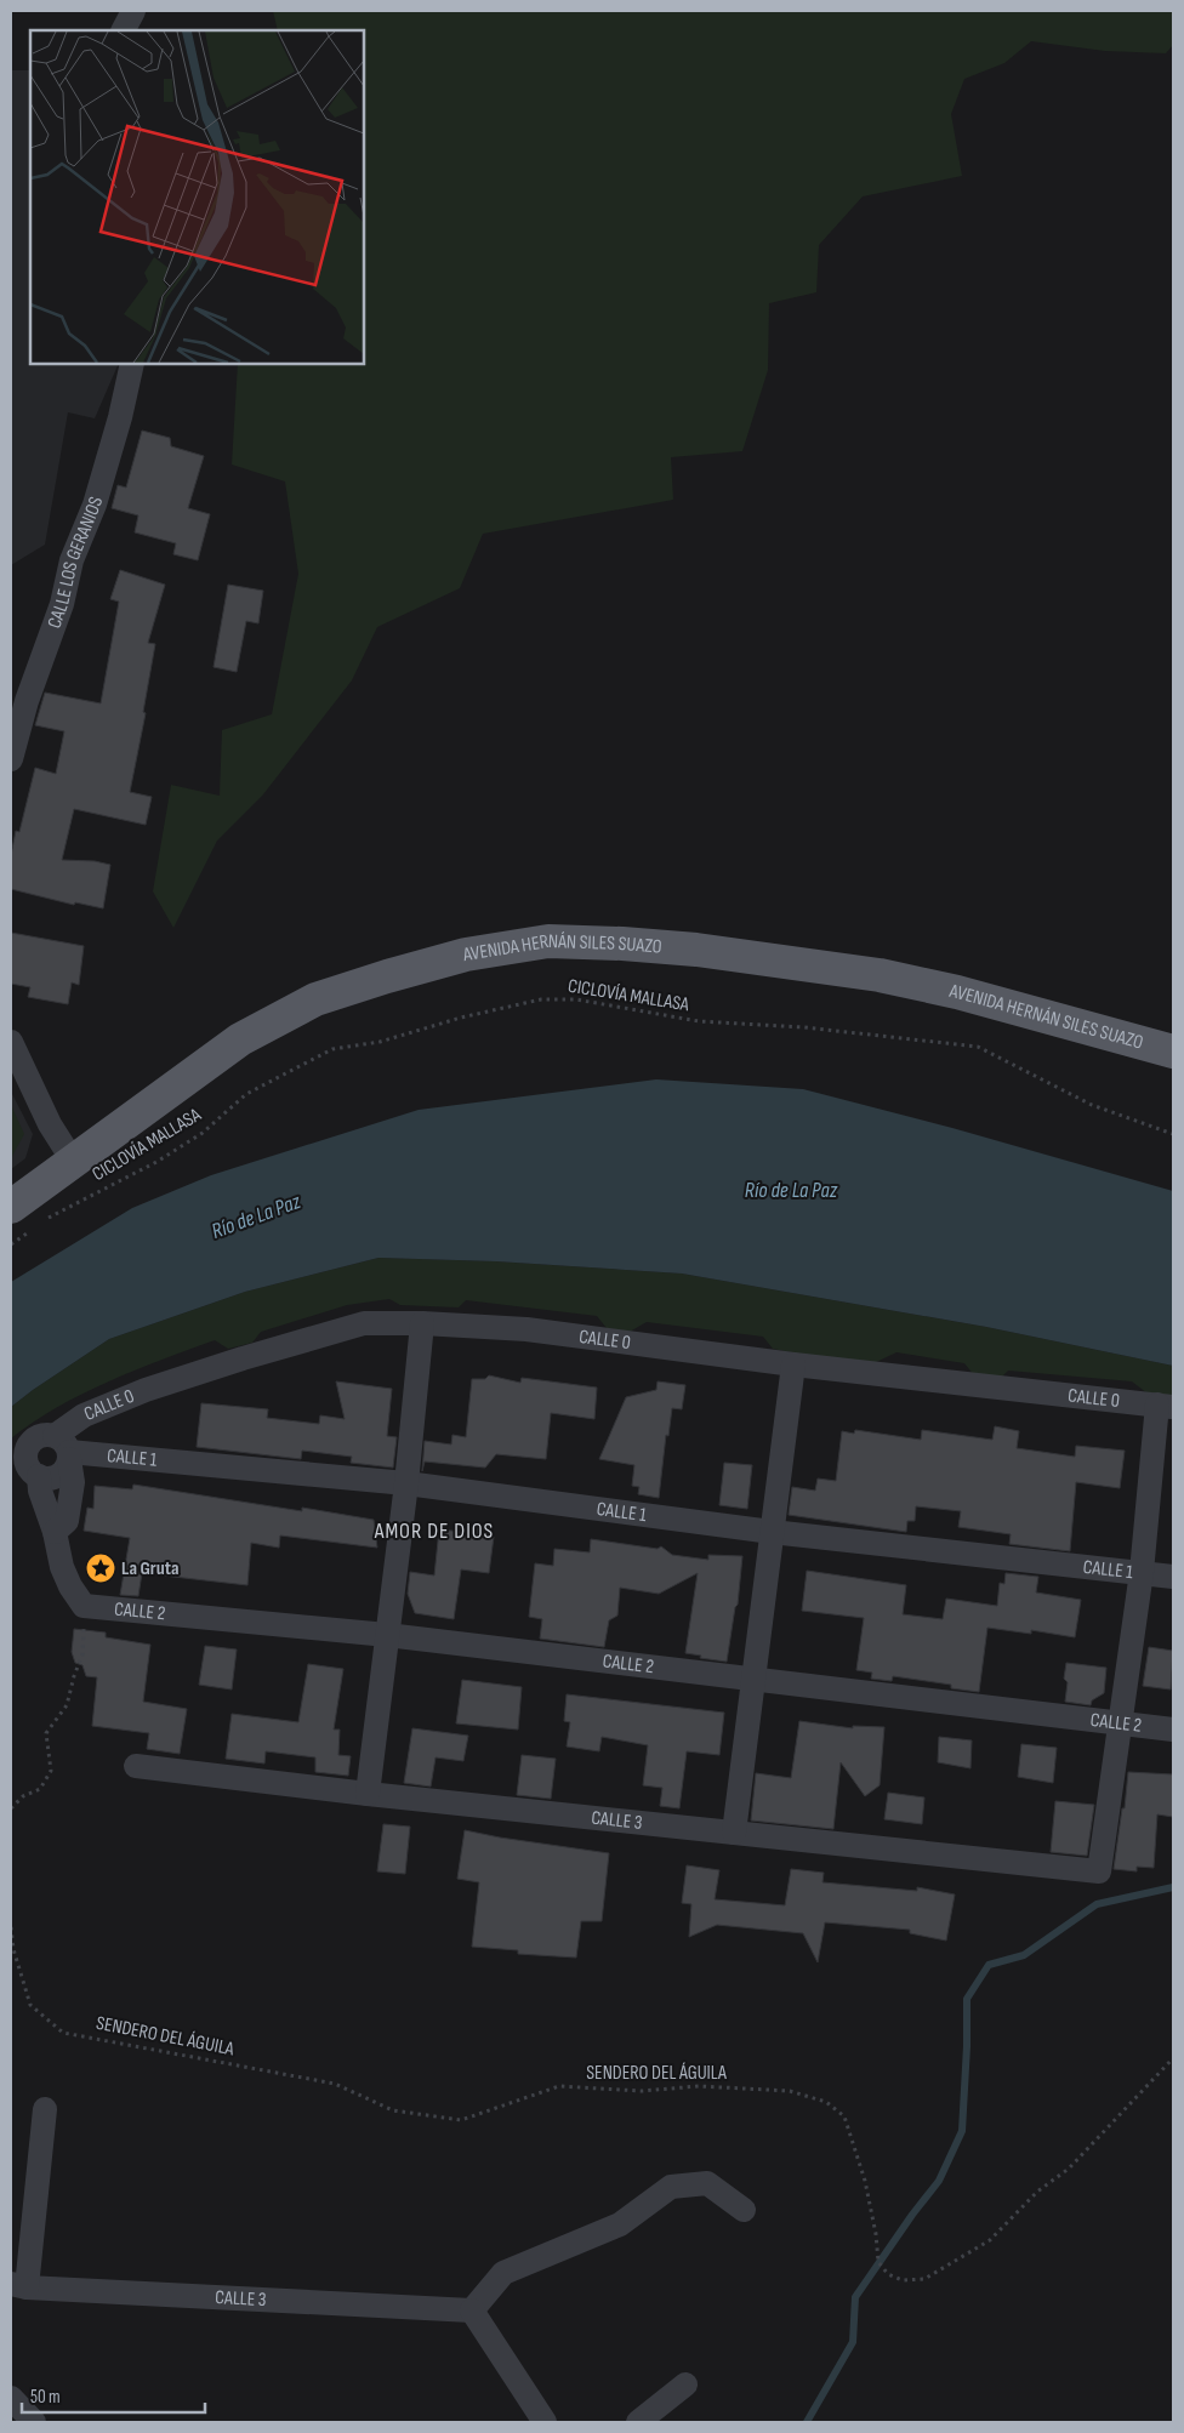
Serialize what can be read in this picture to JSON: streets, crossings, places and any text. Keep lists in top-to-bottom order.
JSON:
{
  "streets": {
    "main road": ["AVENIDA HERNÁN SILES SUAZO"],
    "street": [
      "CALLE LOS GERANIOS",
      "CALLE 0",
      "CALLE 1",
      "CALLE 2",
      "CALLE 3"
    ],
    "path": ["CICLOVÍA MALLASA", "SENDERO DEL ÁGUILA"]
  },
  "crossings": [
    ["CALLE 0", "CALLE 1"],
    ["CALLE 2", "CALLE 3"]
  ],
  "districts": ["AMOR DE DIOS"],
  "water": ["Río de La Paz"],
  "places": {
    "place": ["La Gruta"]
  },
  "scale_bar": "50 m"
}
